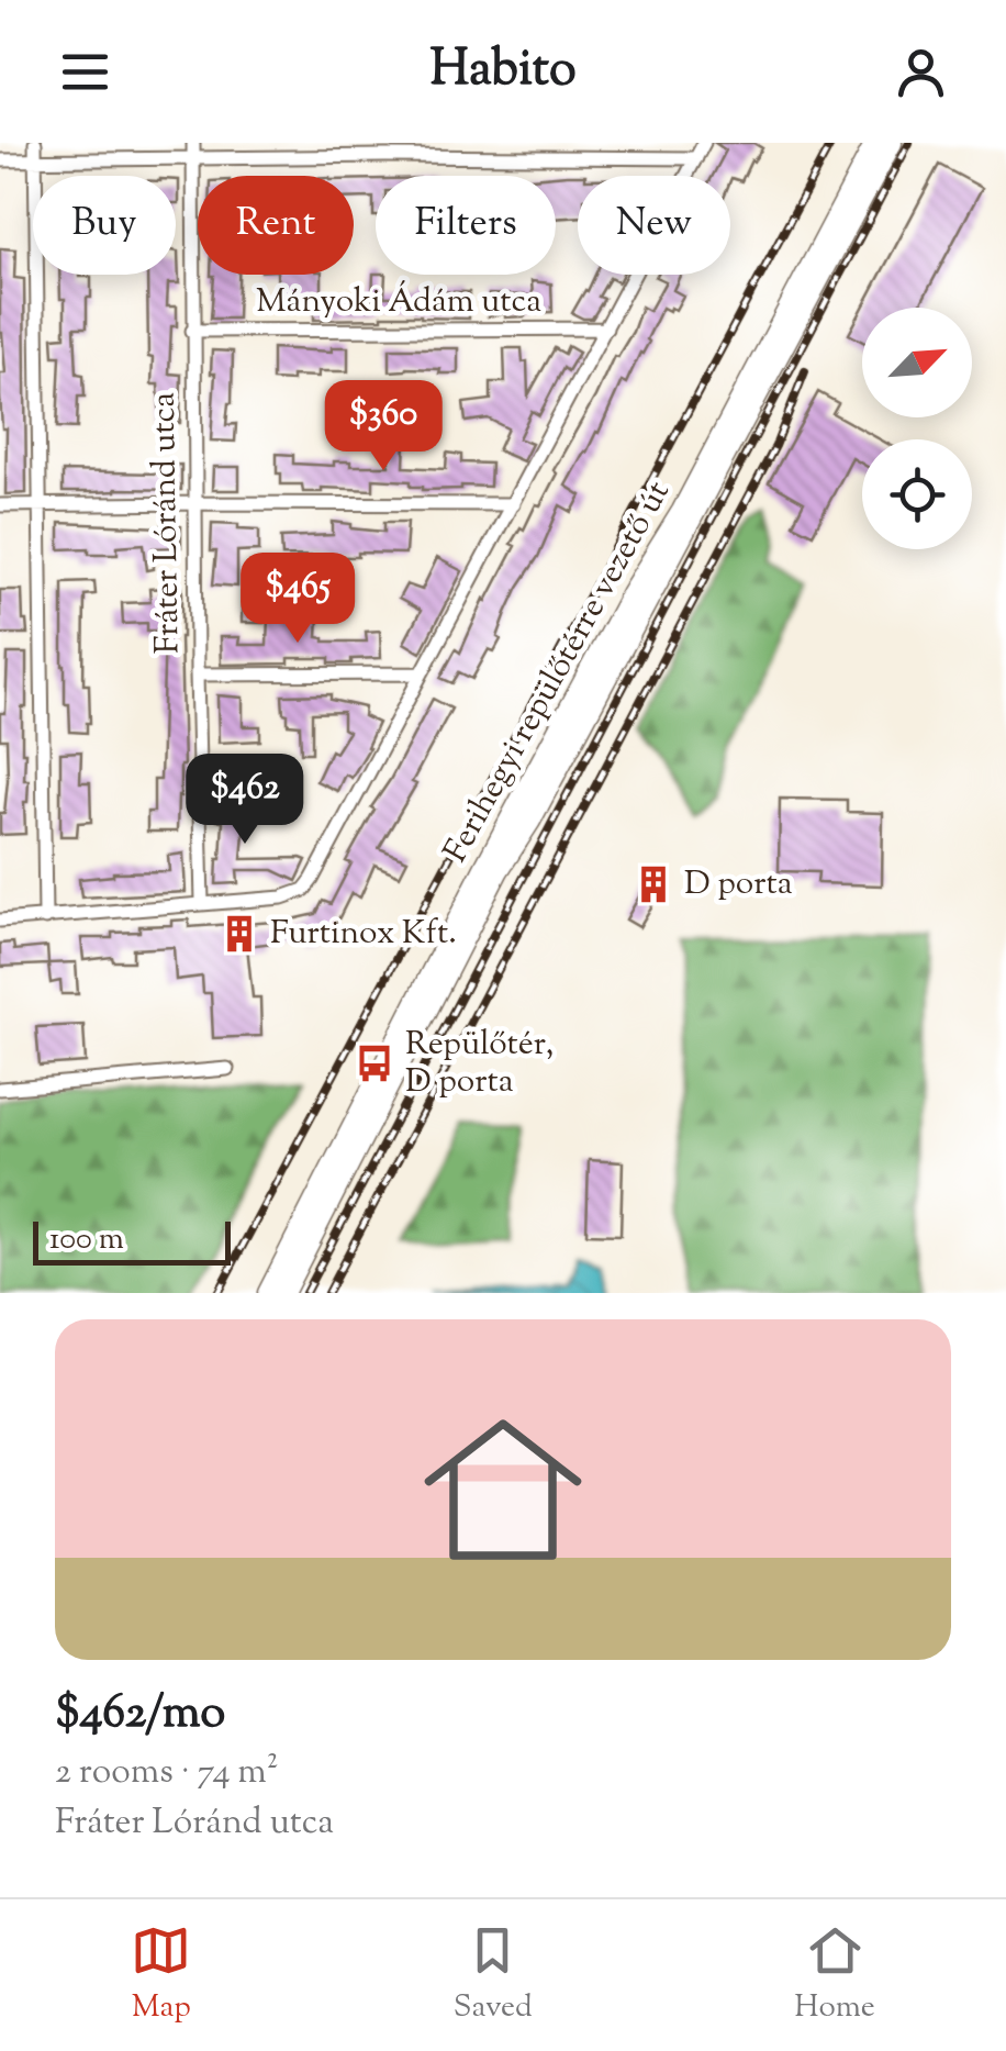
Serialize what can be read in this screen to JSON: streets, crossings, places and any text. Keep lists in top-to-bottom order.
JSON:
{
  "streets": {
    "main road": ["Ferihegyi repülőtérre vezető út"],
    "street": ["Mányoki Ádám utca", "Fráter Lóránd utca"]
  },
  "crossings": [
    ["Mányoki Ádám utca", "Fráter Lóránd utca"]
  ],
  "places": {
    "building": ["D porta", "Furtinox Kft."],
    "bus stop": ["Repülőtér, D porta"]
  },
  "scale_bar": "100 m",
  "north": "top right",
  "page": {
    "header": "Habito",
    "chip": [
      "Buy",
      "Rent",
      "Filters",
      "New"
    ],
    "price": ["$360", "$465", "$462"],
    "scale": "100 m",
    "list": [
      {
        "name": "$462/mo",
        "note": "2 rooms · 74 m² · Fráter Lóránd utca"
      }
    ],
    "tabs": ["Map", "Saved", "Home"]
  }
}
